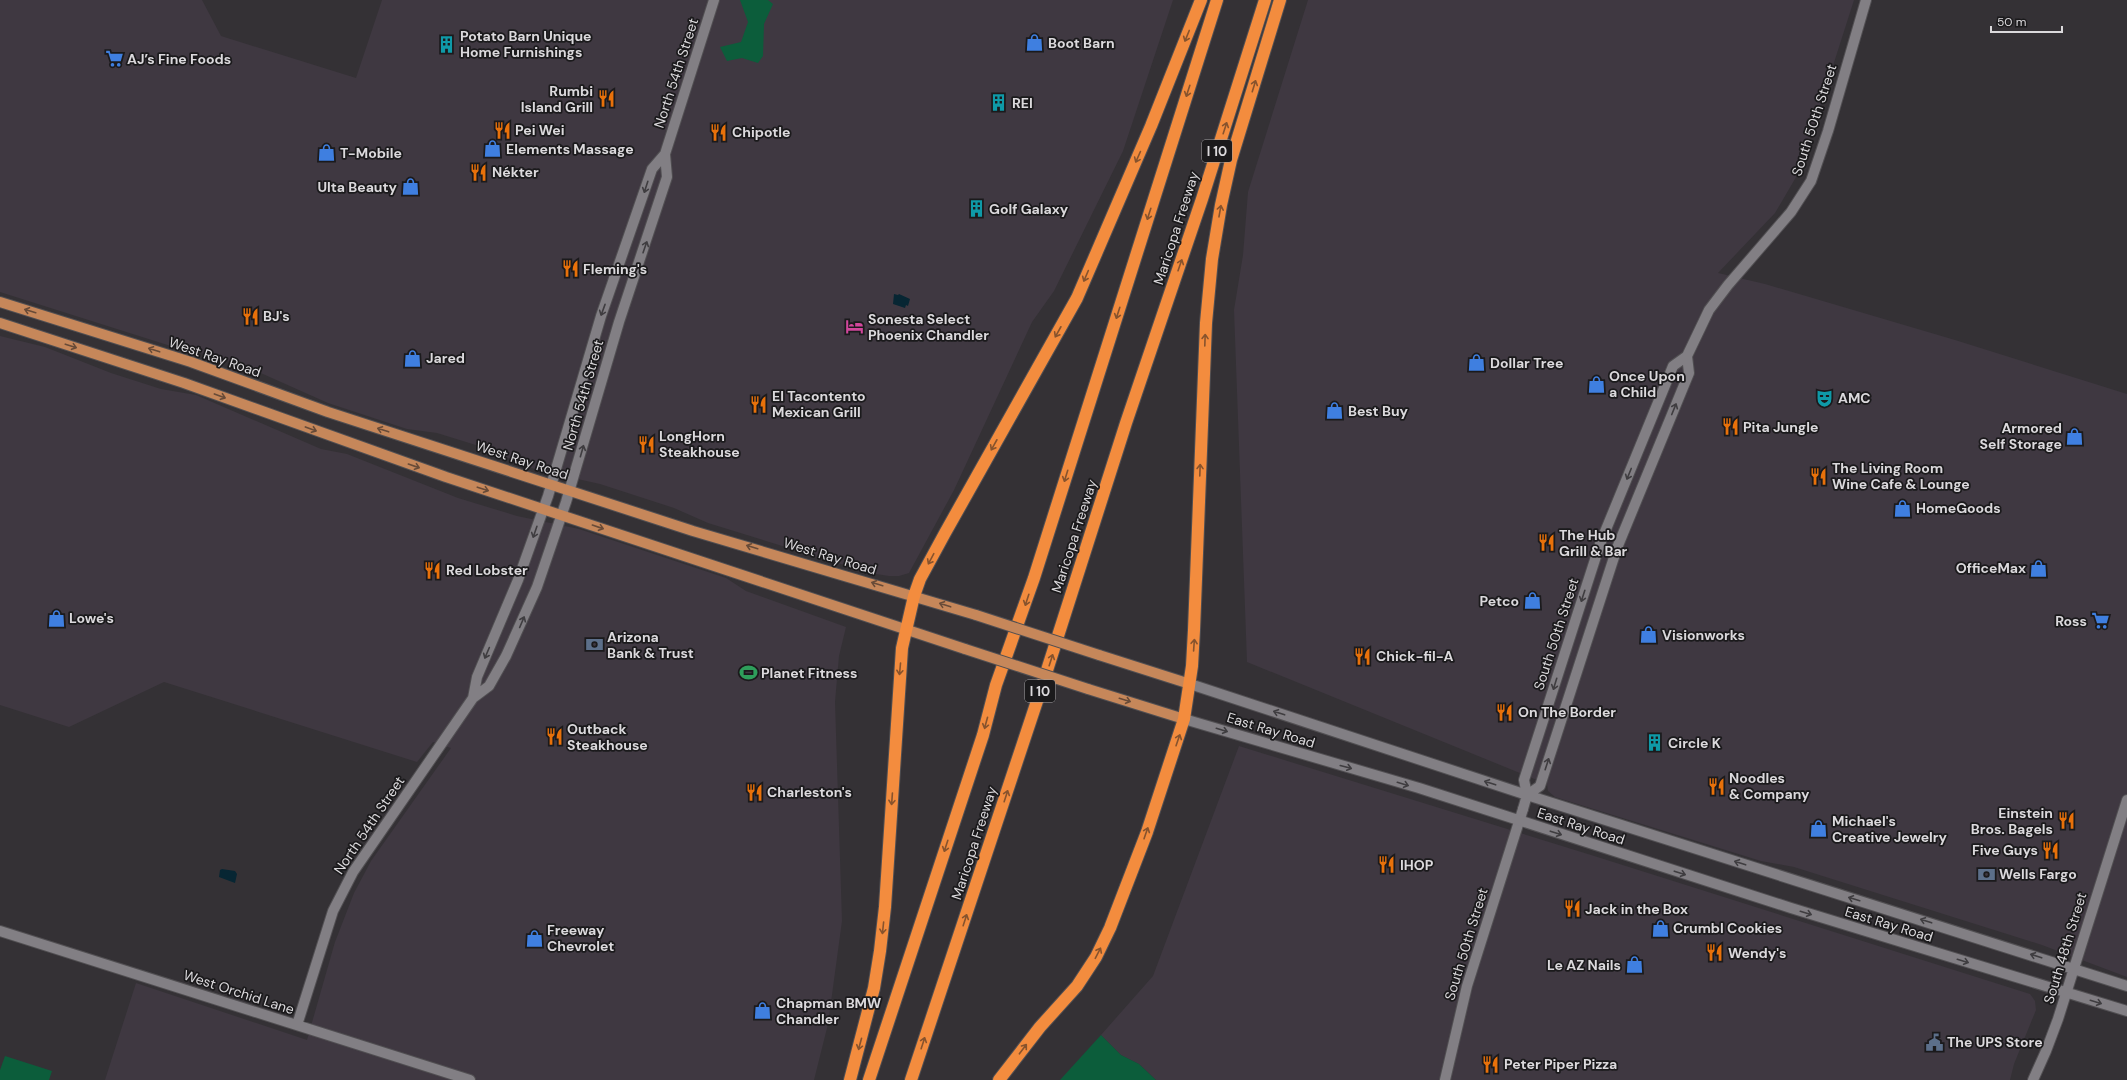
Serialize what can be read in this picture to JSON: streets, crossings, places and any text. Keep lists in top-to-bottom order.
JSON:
{
  "streets": {
    "highway": ["I 10", "Maricopa Freeway"],
    "main road": ["West Ray Road", "East Ray Road"],
    "street": [
      "North 54th Street",
      "South 50th Street",
      "South 48th Street",
      "West Orchid Lane"
    ]
  },
  "crossings": [
    ["North 54th Street", "West Ray Road"],
    ["North 54th Street", "West Orchid Lane"],
    ["South 50th Street", "East Ray Road"],
    ["West Ray Road", "East Ray Road"],
    ["East Ray Road", "South 48th Street"]
  ],
  "places": {
    "shop": [
      "Boot Barn",
      "Elements Massage",
      "T-Mobile",
      "Ulta Beauty",
      "Jared",
      "Dollar Tree",
      "Once Upon a Child",
      "Best Buy",
      "Armored Self Storage",
      "HomeGoods",
      "OfficeMax",
      "Petco",
      "Lowe's",
      "Visionworks",
      "Michael's Creative Jewelry",
      "Crumbl Cookies",
      "Freeway Chevrolet",
      "Le AZ Nails",
      "Chapman BMW Chandler"
    ],
    "building": [
      "Potato Barn Unique Home Furnishings",
      "REI",
      "Golf Galaxy",
      "Circle K"
    ],
    "supermarket": ["AJ’s Fine Foods", "Ross"],
    "restaurant": [
      "Rumbi Island Grill",
      "Pei Wei",
      "Chipotle",
      "Nékter",
      "Fleming's",
      "BJ's",
      "El Tacontento Mexican Grill",
      "Pita Jungle",
      "LongHorn Steakhouse",
      "The Living Room Wine Cafe & Lounge",
      "The Hub Grill & Bar",
      "Red Lobster",
      "Chick-fil-A",
      "On The Border",
      "Outback Steakhouse",
      "Noodles & Company",
      "Charleston's",
      "Einstein Bros. Bagels",
      "Five Guys",
      "IHOP",
      "Jack in the Box",
      "Wendy's",
      "Peter Piper Pizza"
    ],
    "hotel": ["Sonesta Select Phoenix Chandler"],
    "theatre": ["AMC"],
    "bank": ["Arizona Bank & Trust", "Wells Fargo"],
    "sports": ["Planet Fitness"],
    "public building": ["The UPS Store"]
  },
  "scale_bar": "50 m"
}
